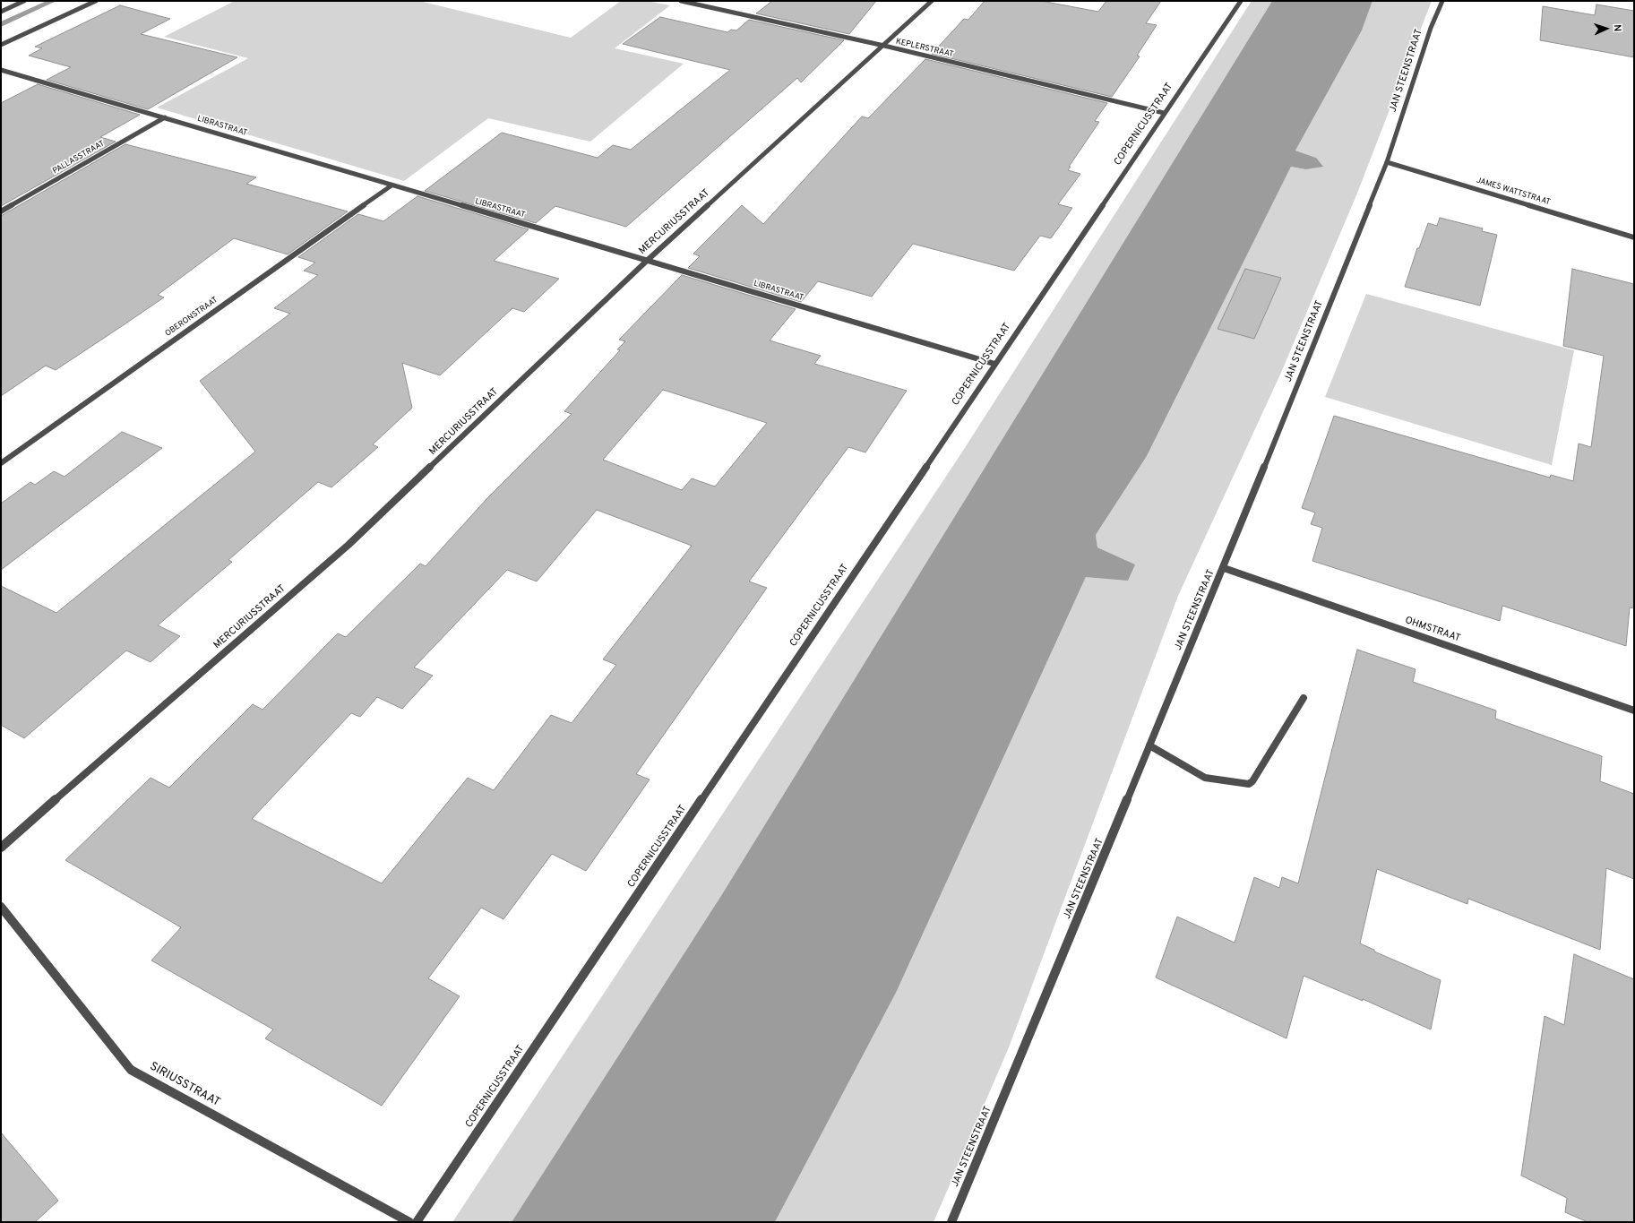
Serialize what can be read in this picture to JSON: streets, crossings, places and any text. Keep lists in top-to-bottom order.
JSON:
{
  "streets": {
    "street": [
      "KEPLERSTRAAT",
      "JAN STEENSTRAAT",
      "COPERNICUSSTRAAT",
      "LIBRASTRAAT",
      "PALLASSTRAAT",
      "JAMES WATTSTRAAT",
      "MERCURIUSSTRAAT",
      "OBERONSTRAAT",
      "OHMSTRAAT",
      "SIRIUSSTRAAT"
    ]
  },
  "crossings": [
    ["KEPLERSTRAAT", "COPERNICUSSTRAAT"],
    ["KEPLERSTRAAT", "MERCURIUSSTRAAT"],
    ["JAN STEENSTRAAT", "JAMES WATTSTRAAT"],
    ["JAN STEENSTRAAT", "OHMSTRAAT"],
    ["COPERNICUSSTRAAT", "LIBRASTRAAT"],
    ["LIBRASTRAAT", "PALLASSTRAAT"],
    ["LIBRASTRAAT", "MERCURIUSSTRAAT"],
    ["LIBRASTRAAT", "OBERONSTRAAT"]
  ],
  "north": "right"
}
